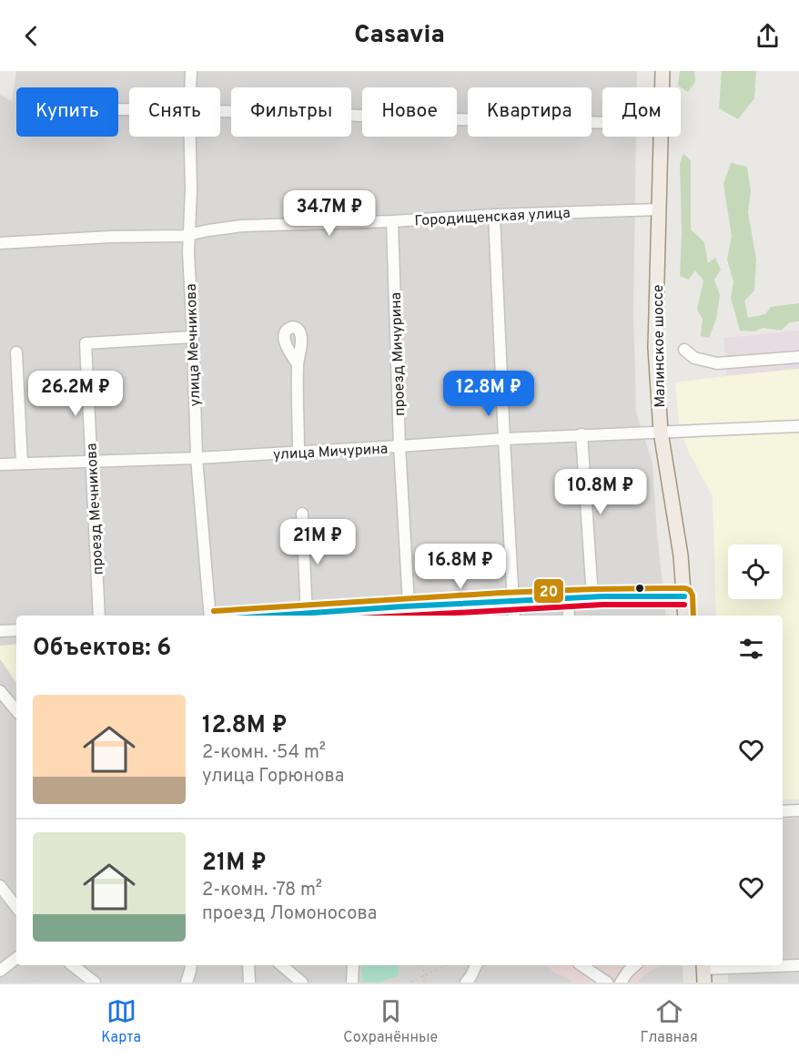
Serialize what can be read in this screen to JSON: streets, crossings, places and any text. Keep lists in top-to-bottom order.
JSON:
{
  "streets": {
    "main road": ["Малинское шоссе"],
    "street": [
      "Городищенская улица",
      "улица Мечникова",
      "проезд Мичурина",
      "улица Мичурина",
      "проезд Мечникова"
    ]
  },
  "crossings": [
    ["Городищенская улица", "улица Мечникова"],
    ["Городищенская улица", "Малинское шоссе"],
    ["Городищенская улица", "проезд Мичурина"],
    ["улица Мечникова", "улица Мичурина"],
    ["улица Мечникова", "проезд Мечникова"],
    ["Малинское шоссе", "улица Мичурина"],
    ["проезд Мичурина", "улица Мичурина"],
    ["улица Мичурина", "проезд Мечникова"]
  ],
  "lines": ["transit line 20"],
  "page": {
    "header": "Casavia",
    "chip": [
      "Купить",
      "Снять",
      "Фильтры",
      "Новое",
      "Квартира",
      "Дом"
    ],
    "price": [
      "34.7M ₽",
      "26.2M ₽",
      "12.8M ₽",
      "10.8M ₽",
      "21M ₽",
      "16.8M ₽"
    ],
    "heading": "Объектов: 6",
    "list": [
      {
        "name": "12.8M ₽",
        "note": "2-комн. · 54 m² · улица Горюнова"
      },
      {
        "name": "21M ₽",
        "note": "2-комн. · 78 m² · проезд Ломоносова"
      }
    ],
    "tabs": ["Карта", "Сохранённые", "Главная"]
  }
}
